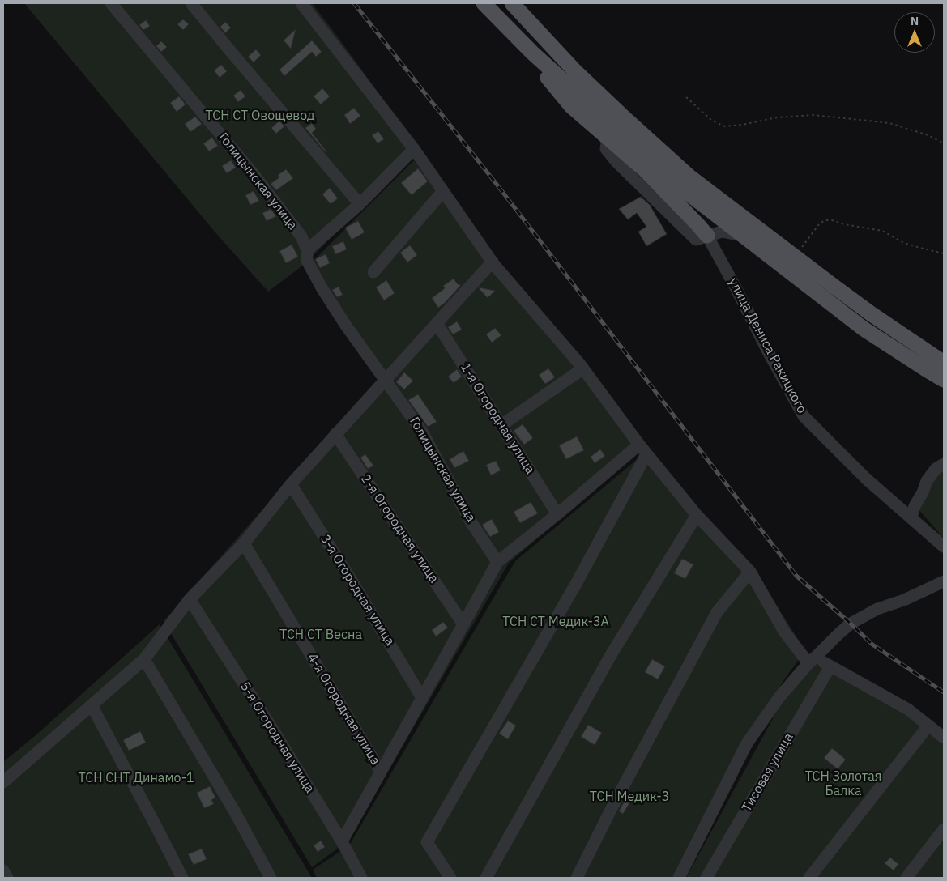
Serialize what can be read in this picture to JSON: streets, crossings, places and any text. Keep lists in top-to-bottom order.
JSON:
{
  "streets": {
    "street": [
      "Голицынская улица",
      "улица Дениса Ракицкого",
      "1-я Огородная улица",
      "2-я Огородная улица",
      "3-я Огородная улица",
      "4-я Огородная улица",
      "5-я Огородная улица",
      "Тисовая улица"
    ]
  },
  "parks": [
    "ТСН СТ Овощевод",
    "ТСН СТ Медик-3А",
    "ТСН СТ Весна",
    "ТСН Золотая Балка",
    "ТСН СНТ Динамо-1",
    "ТСН Медик-3"
  ],
  "north": "top"
}
